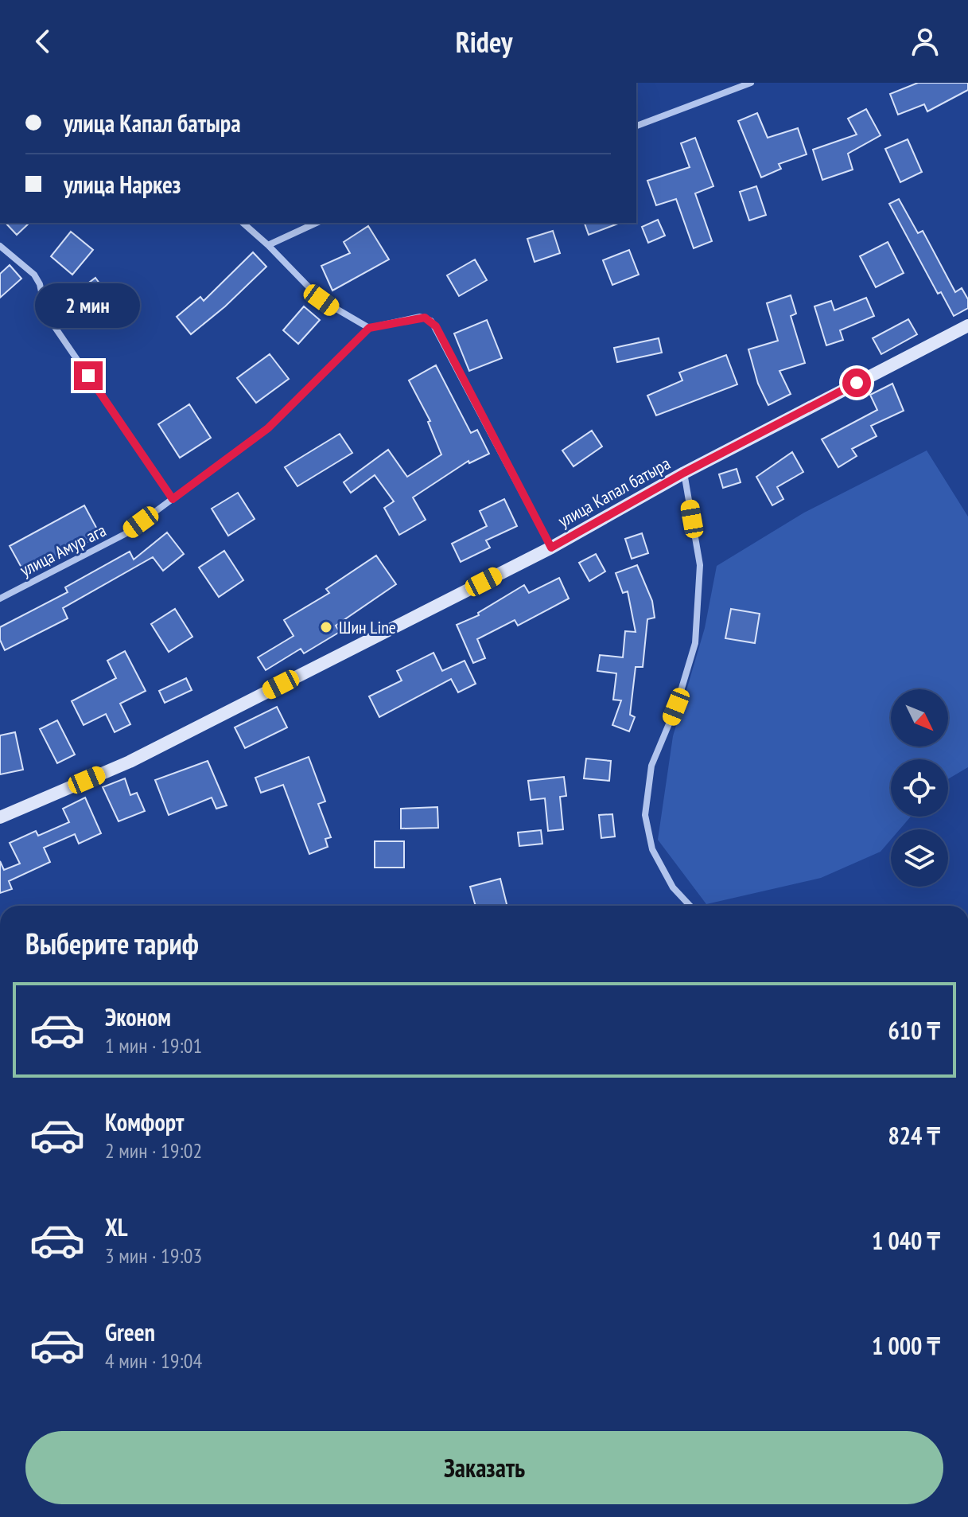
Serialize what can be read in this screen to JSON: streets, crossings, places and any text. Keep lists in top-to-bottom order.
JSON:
{
  "streets": {
    "main road": ["улица Капал батыра"],
    "street": ["улица Амур ага"]
  },
  "places": ["Шин Line"],
  "north": "bottom right",
  "page": {
    "header": "Ridey",
    "banner": ["улица Капал батыра", "улица Наркез"],
    "bubble": "2 мин",
    "heading": "Выберите тариф",
    "list": [
      {
        "name": "Эконом",
        "note": "1 мин · 19:01",
        "value": "610 ₸"
      },
      {
        "name": "Комфорт",
        "note": "2 мин · 19:02",
        "value": "824 ₸"
      },
      {
        "name": "XL",
        "note": "3 мин · 19:03",
        "value": "1 040 ₸"
      },
      {
        "name": "Green",
        "note": "4 мин · 19:04",
        "value": "1 000 ₸"
      }
    ],
    "buttons": "Заказать"
  }
}
